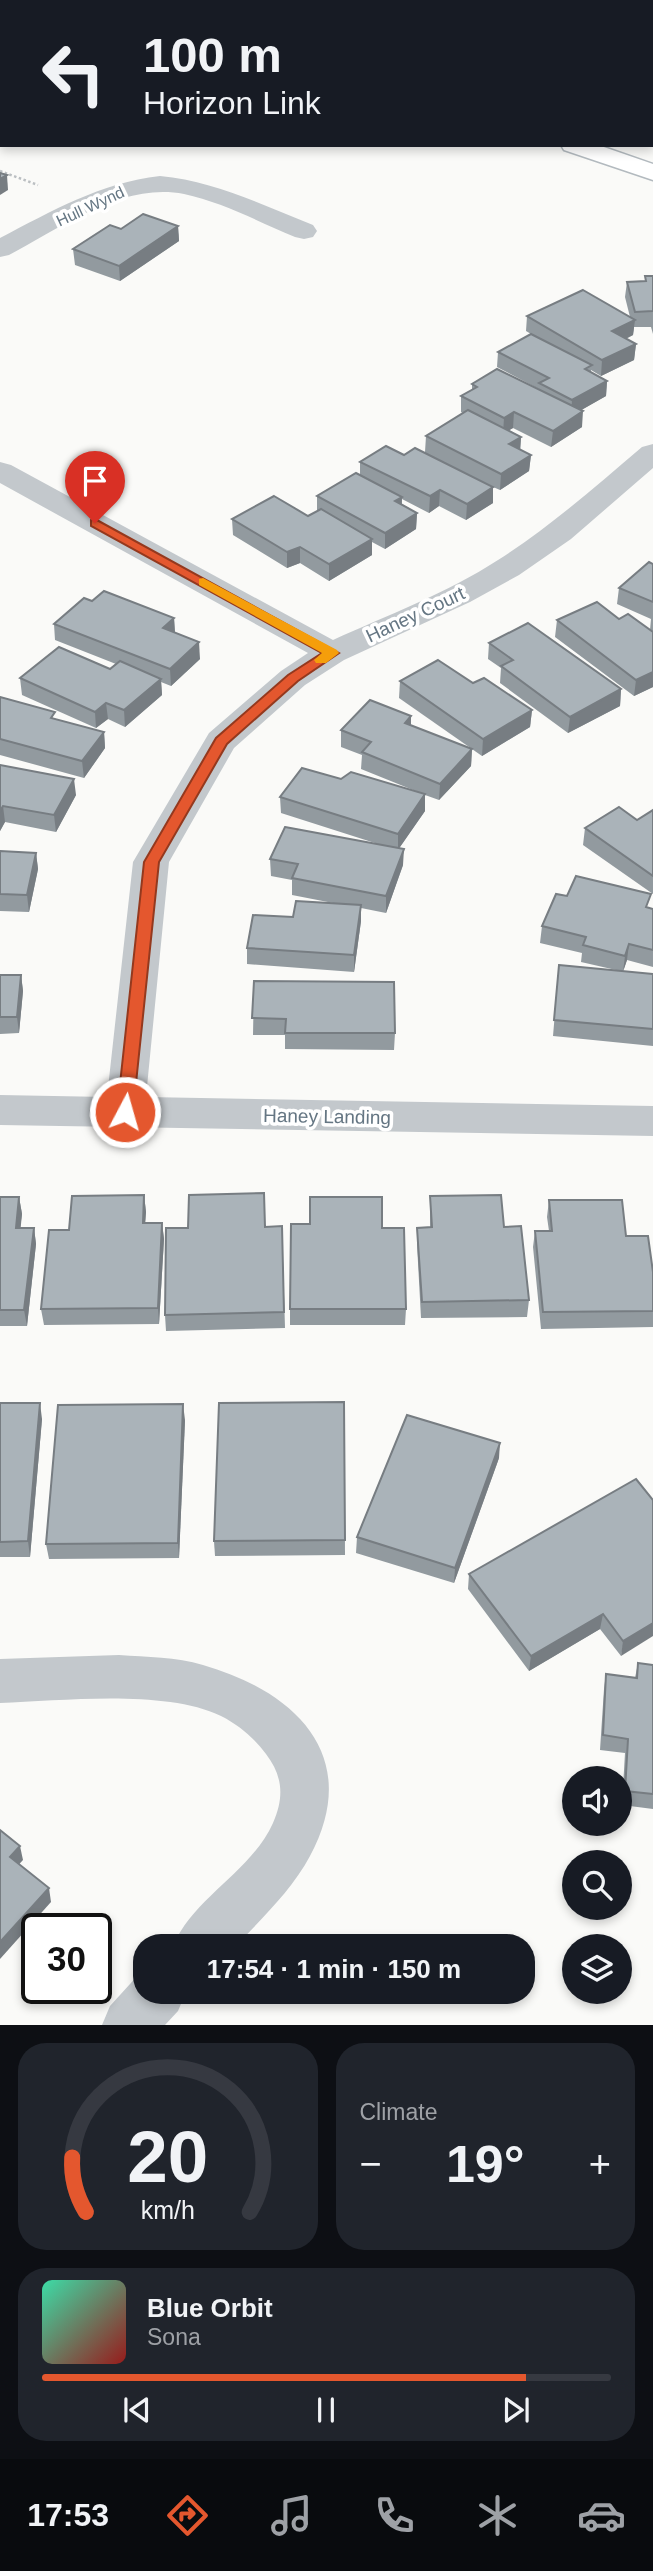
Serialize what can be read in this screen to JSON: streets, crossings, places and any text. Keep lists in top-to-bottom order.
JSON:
{
  "streets": {
    "street": ["Hull Wynd", "Haney Court", "Haney Landing"]
  },
  "crossings": [
    ["Haney Court", "Haney Landing"]
  ],
  "page": {
    "turn": ["100 m", "Horizon Link"],
    "limit": "30",
    "trip": "17:54 · 1 min · 150 m",
    "tile": "Climate",
    "heat": ["−", "19°", "+"],
    "song": ["Blue Orbit", "Sona"],
    "tabs": "17:53",
    "gauge": ["20", "km/h"]
  }
}
